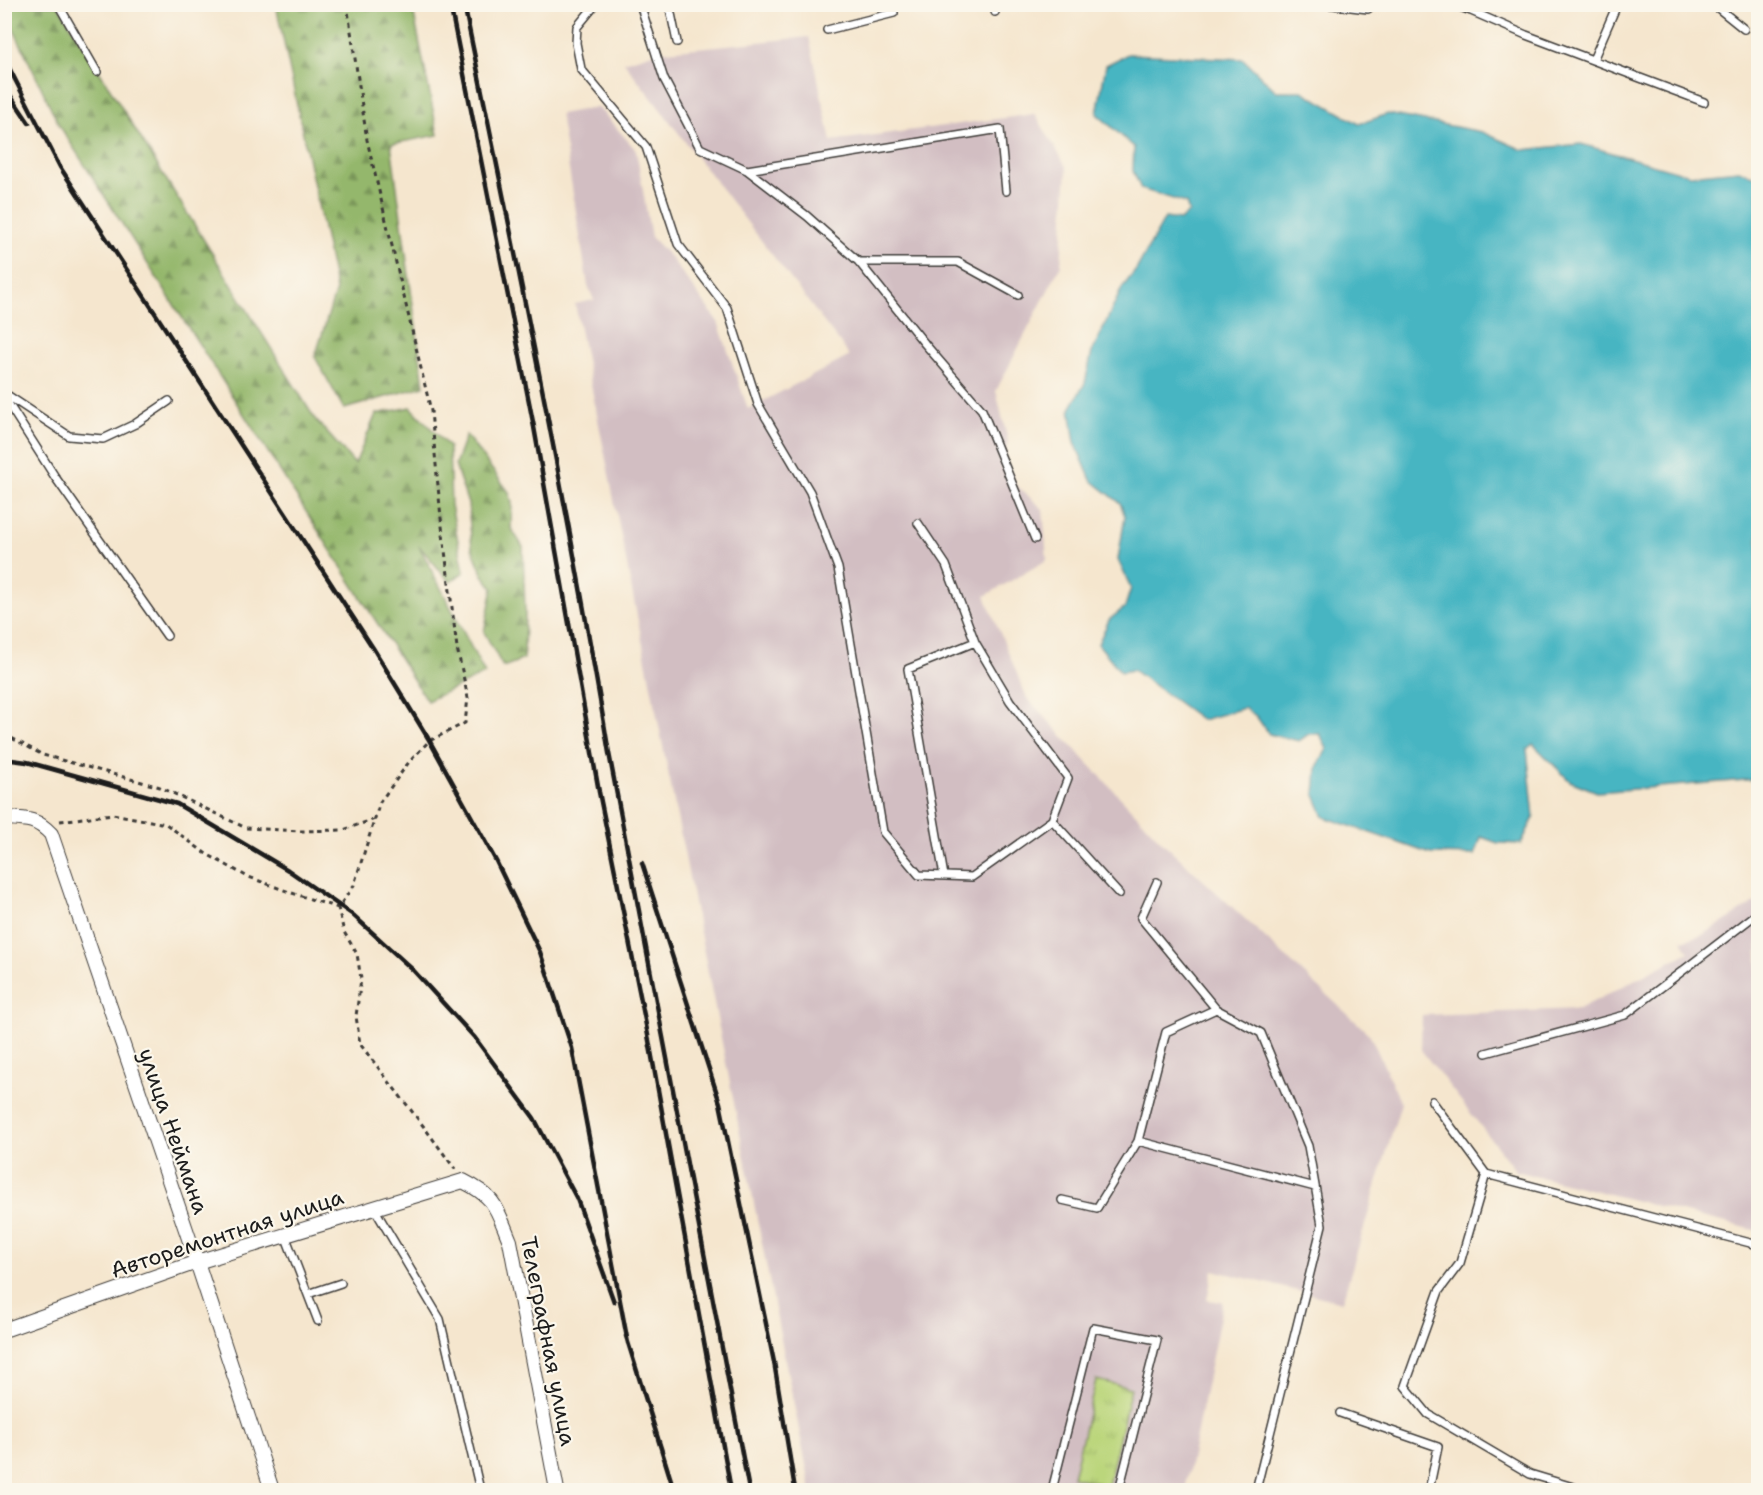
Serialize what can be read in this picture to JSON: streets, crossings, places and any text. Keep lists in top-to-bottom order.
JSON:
{
  "streets": {
    "street": ["улица Неймана", "Авторемонтная улица", "Телеграфная улица"]
  },
  "crossings": [
    ["улица Неймана", "Авторемонтная улица"],
    ["Авторемонтная улица", "Телеграфная улица"]
  ]
}
